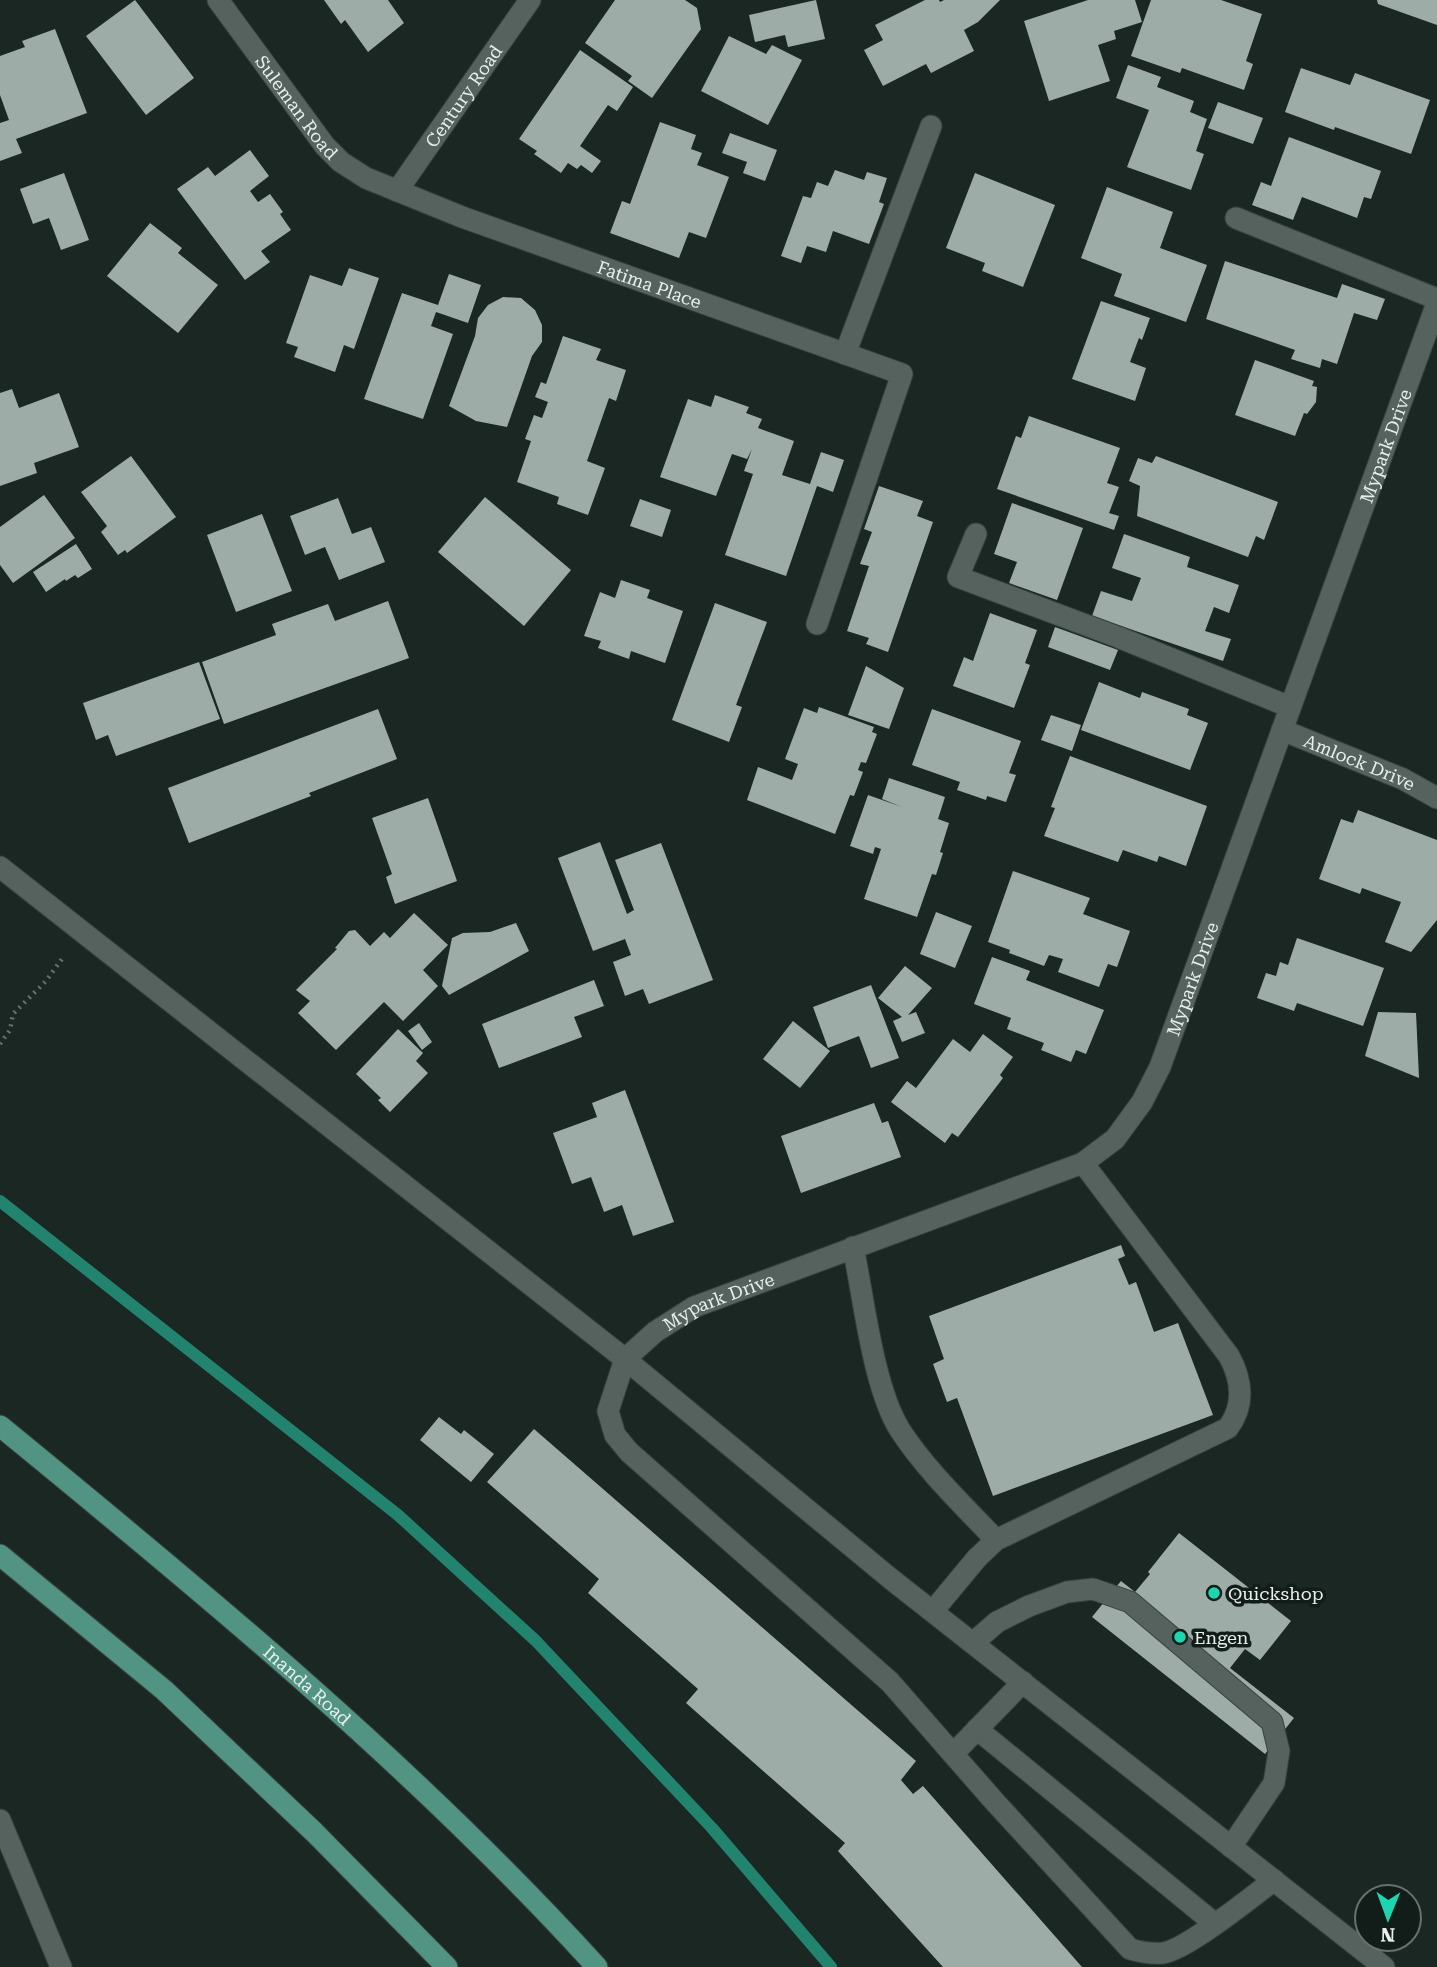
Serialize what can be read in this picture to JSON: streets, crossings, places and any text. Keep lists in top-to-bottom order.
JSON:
{
  "streets": {
    "main road": ["Inanda Road"],
    "street": [
      "Century Road",
      "Suleman Road",
      "Fatima Place",
      "Mypark Drive",
      "Amlock Drive"
    ]
  },
  "crossings": [
    ["Century Road", "Suleman Road"],
    ["Century Road", "Fatima Place"],
    ["Suleman Road", "Fatima Place"],
    ["Mypark Drive", "Amlock Drive"]
  ],
  "places": ["Quickshop", "Engen"],
  "north": "bottom"
}
